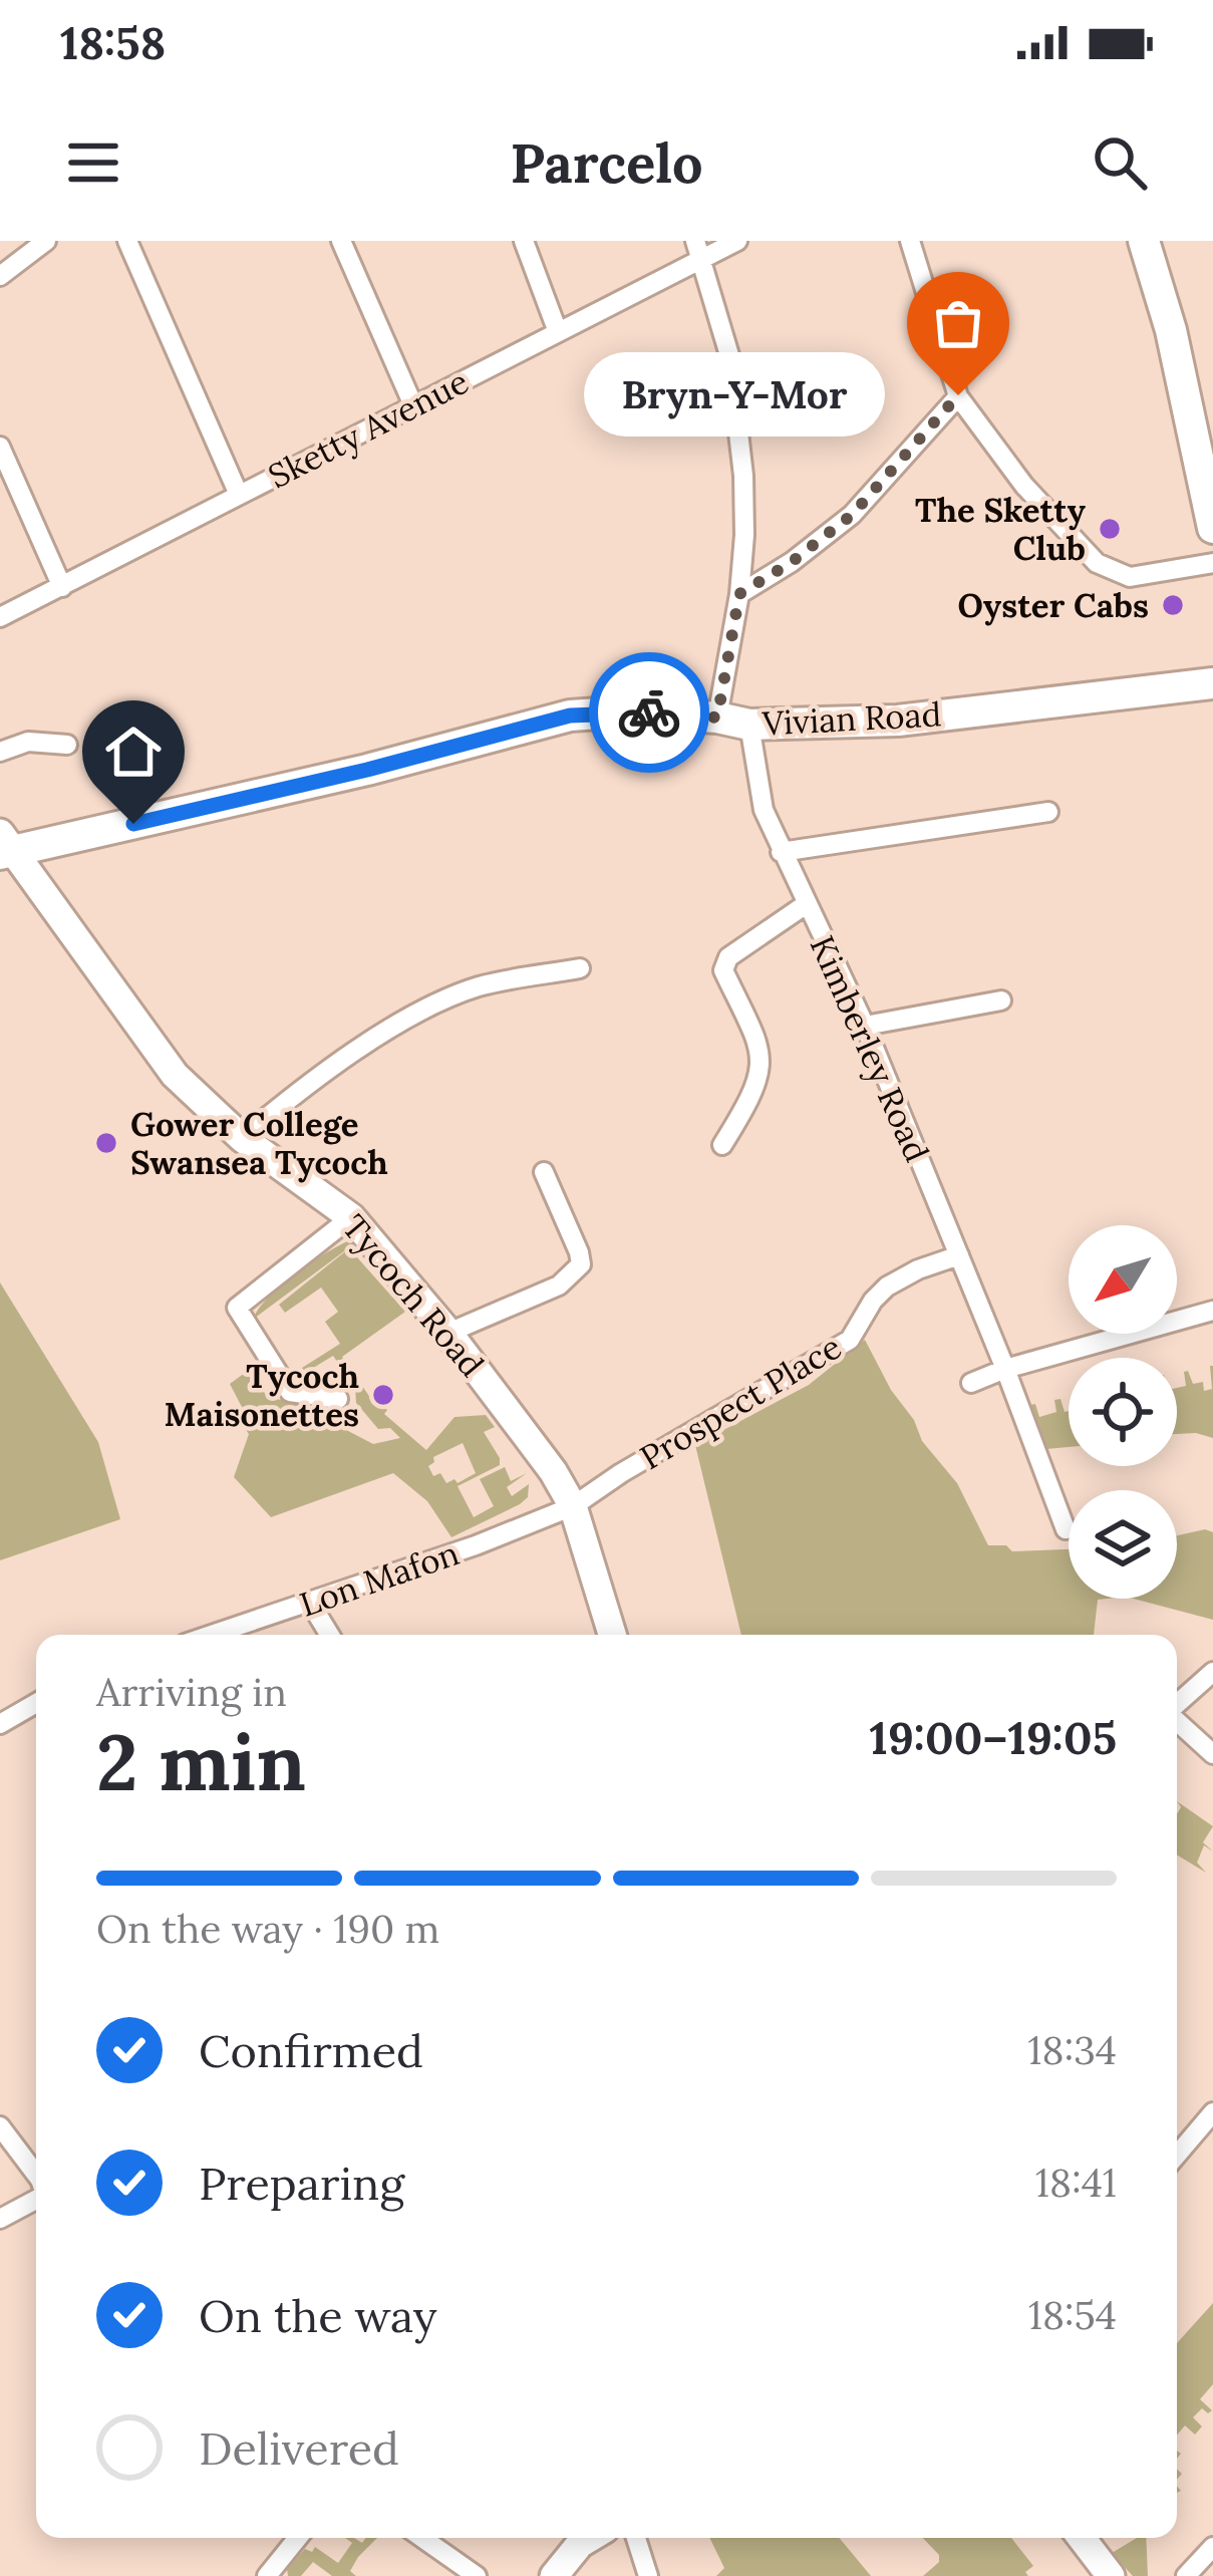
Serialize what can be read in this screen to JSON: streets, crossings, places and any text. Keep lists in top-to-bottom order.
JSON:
{
  "streets": {
    "main road": ["Vivian Road"],
    "street": [
      "Sketty Avenue",
      "Kimberley Road",
      "Tycoch Road",
      "Prospect Place",
      "Lon Mafon"
    ]
  },
  "crossings": [
    ["Vivian Road", "Kimberley Road"],
    ["Vivian Road", "Tycoch Road"],
    ["Kimberley Road", "Prospect Place"],
    ["Tycoch Road", "Prospect Place"],
    ["Tycoch Road", "Lon Mafon"],
    ["Prospect Place", "Lon Mafon"]
  ],
  "places": [
    "Bryn-Y-Mor",
    "The Sketty Club",
    "Oyster Cabs",
    "Gower College Swansea Tycoch",
    "Tycoch Maisonettes"
  ],
  "north": "bottom left",
  "page": {
    "status": "18:58",
    "header": "Parcelo",
    "bubble": "Bryn-Y-Mor",
    "heading": ["2 min", "Arriving in", "19:00–19:05"],
    "bar": "On the way · 190 m",
    "list": [
      ["Confirmed", "18:34"],
      ["Preparing", "18:41"],
      ["On the way", "18:54"],
      "Delivered"
    ]
  }
}
